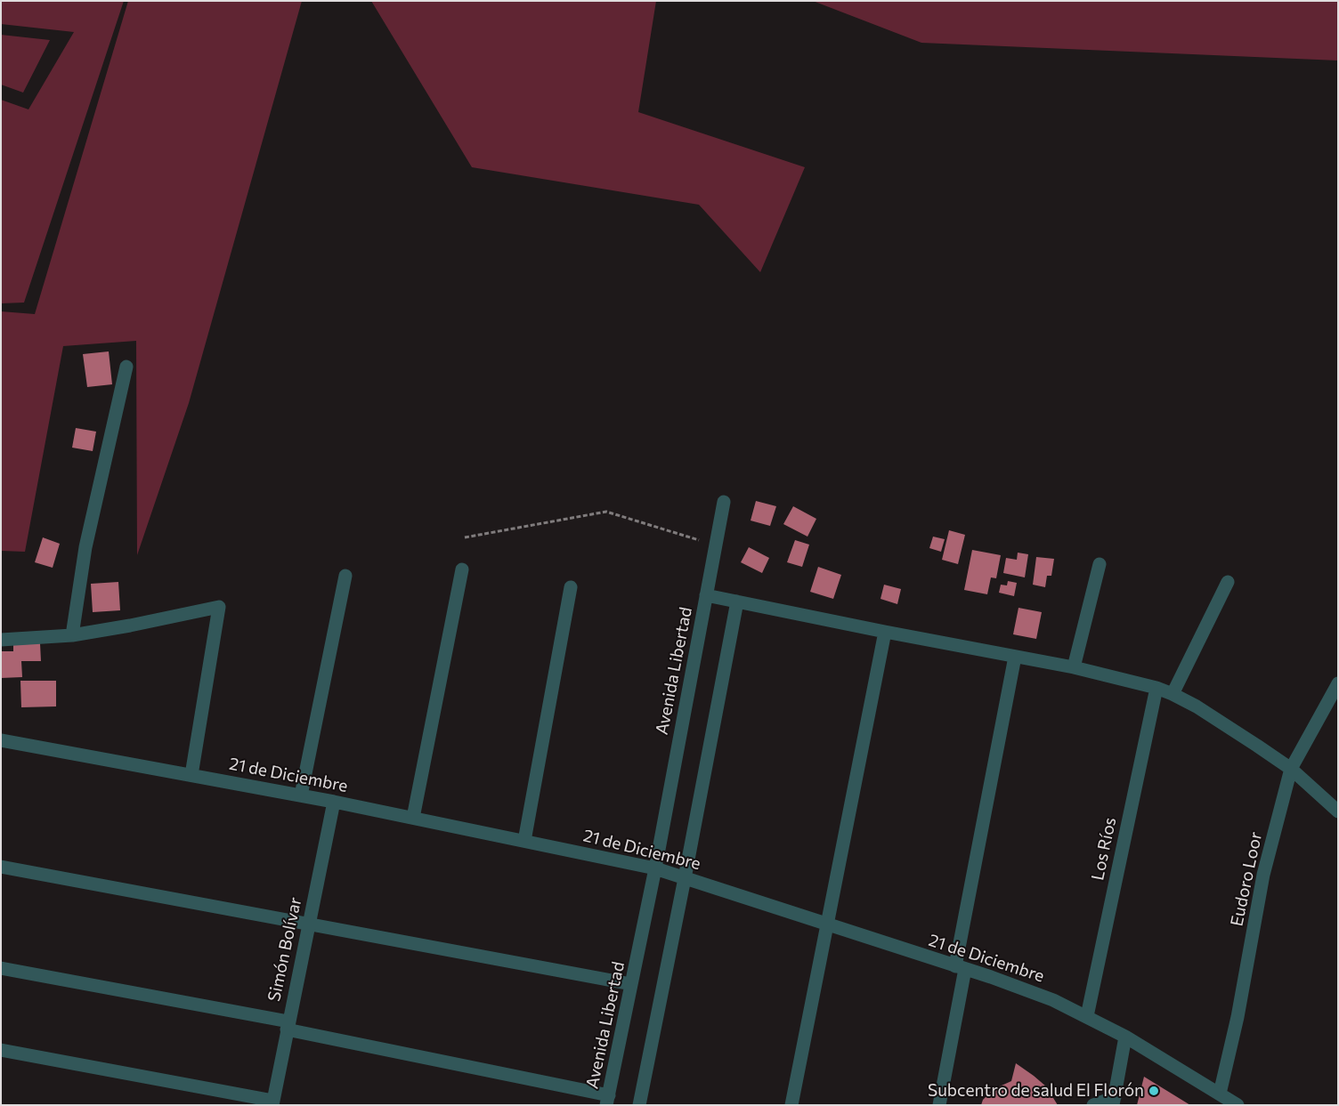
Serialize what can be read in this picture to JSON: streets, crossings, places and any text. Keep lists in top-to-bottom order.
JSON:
{
  "streets": {
    "street": [
      "Avenida Libertad",
      "21 de Diciembre",
      "Los Ríos",
      "Eudoro Loor",
      "Simón Bolívar"
    ]
  },
  "crossings": [
    ["Avenida Libertad", "21 de Diciembre"],
    ["Avenida Libertad", "Los Ríos"],
    ["Avenida Libertad", "Eudoro Loor"],
    ["21 de Diciembre", "Los Ríos"],
    ["21 de Diciembre", "Eudoro Loor"],
    ["21 de Diciembre", "Simón Bolívar"]
  ],
  "places": ["Subcentro de salud El Florón"]
}
